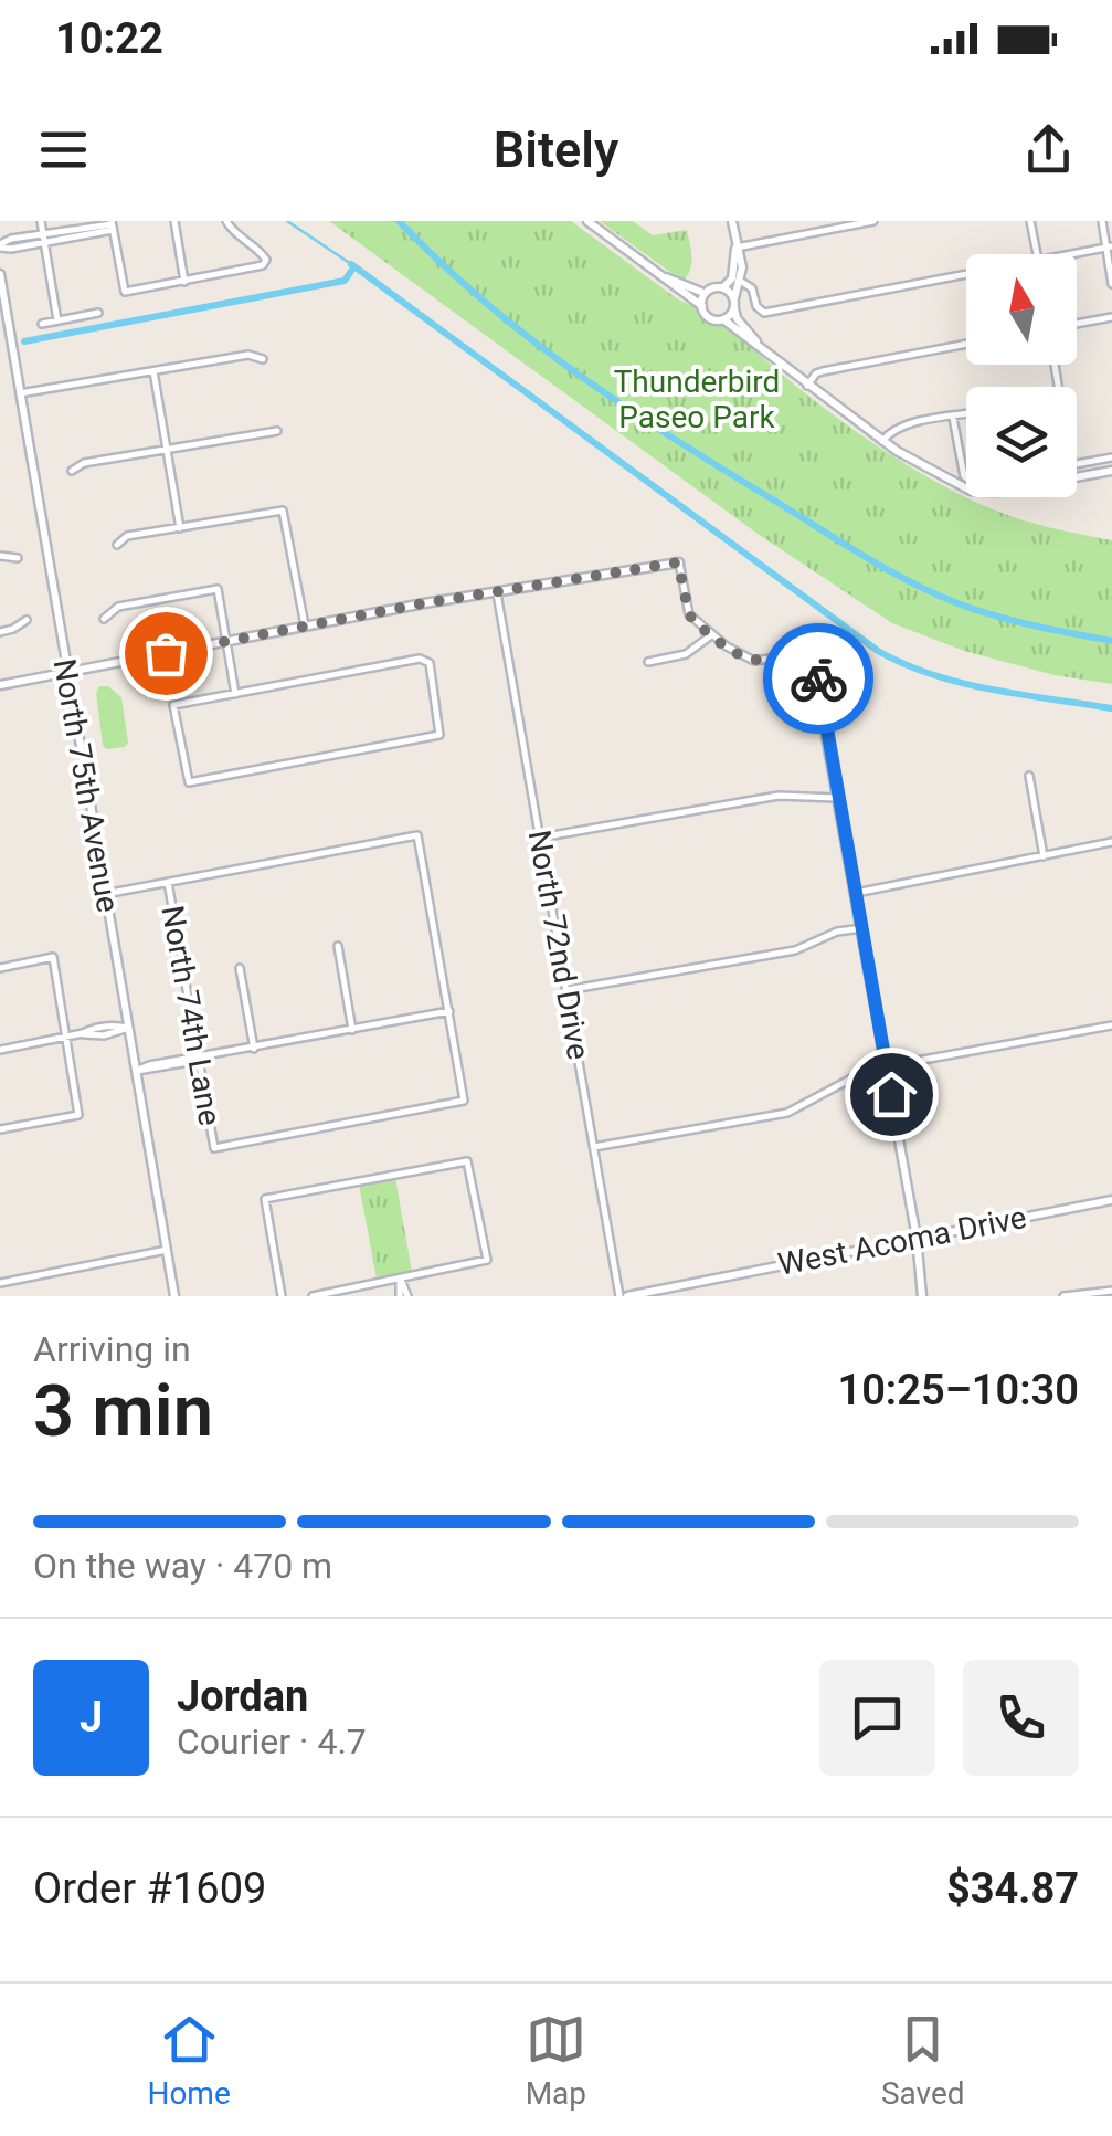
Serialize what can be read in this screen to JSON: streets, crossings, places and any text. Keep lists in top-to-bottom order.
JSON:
{
  "streets": {
    "street": [
      "North 75th Avenue",
      "North 72nd Drive",
      "North 74th Lane",
      "West Acoma Drive"
    ]
  },
  "crossings": [
    ["North 72nd Drive", "West Acoma Drive"]
  ],
  "parks": ["Thunderbird Paseo Park"],
  "north": "top",
  "page": {
    "status": "10:22",
    "header": "Bitely",
    "heading": ["3 min", "Arriving in", "10:25–10:30"],
    "panel": [
      "Jordan",
      "Courier · 4.7",
      "Order #1609",
      "$34.87"
    ],
    "bar": "On the way · 470 m",
    "round": "J",
    "tabs": ["Home", "Map", "Saved"]
  }
}
